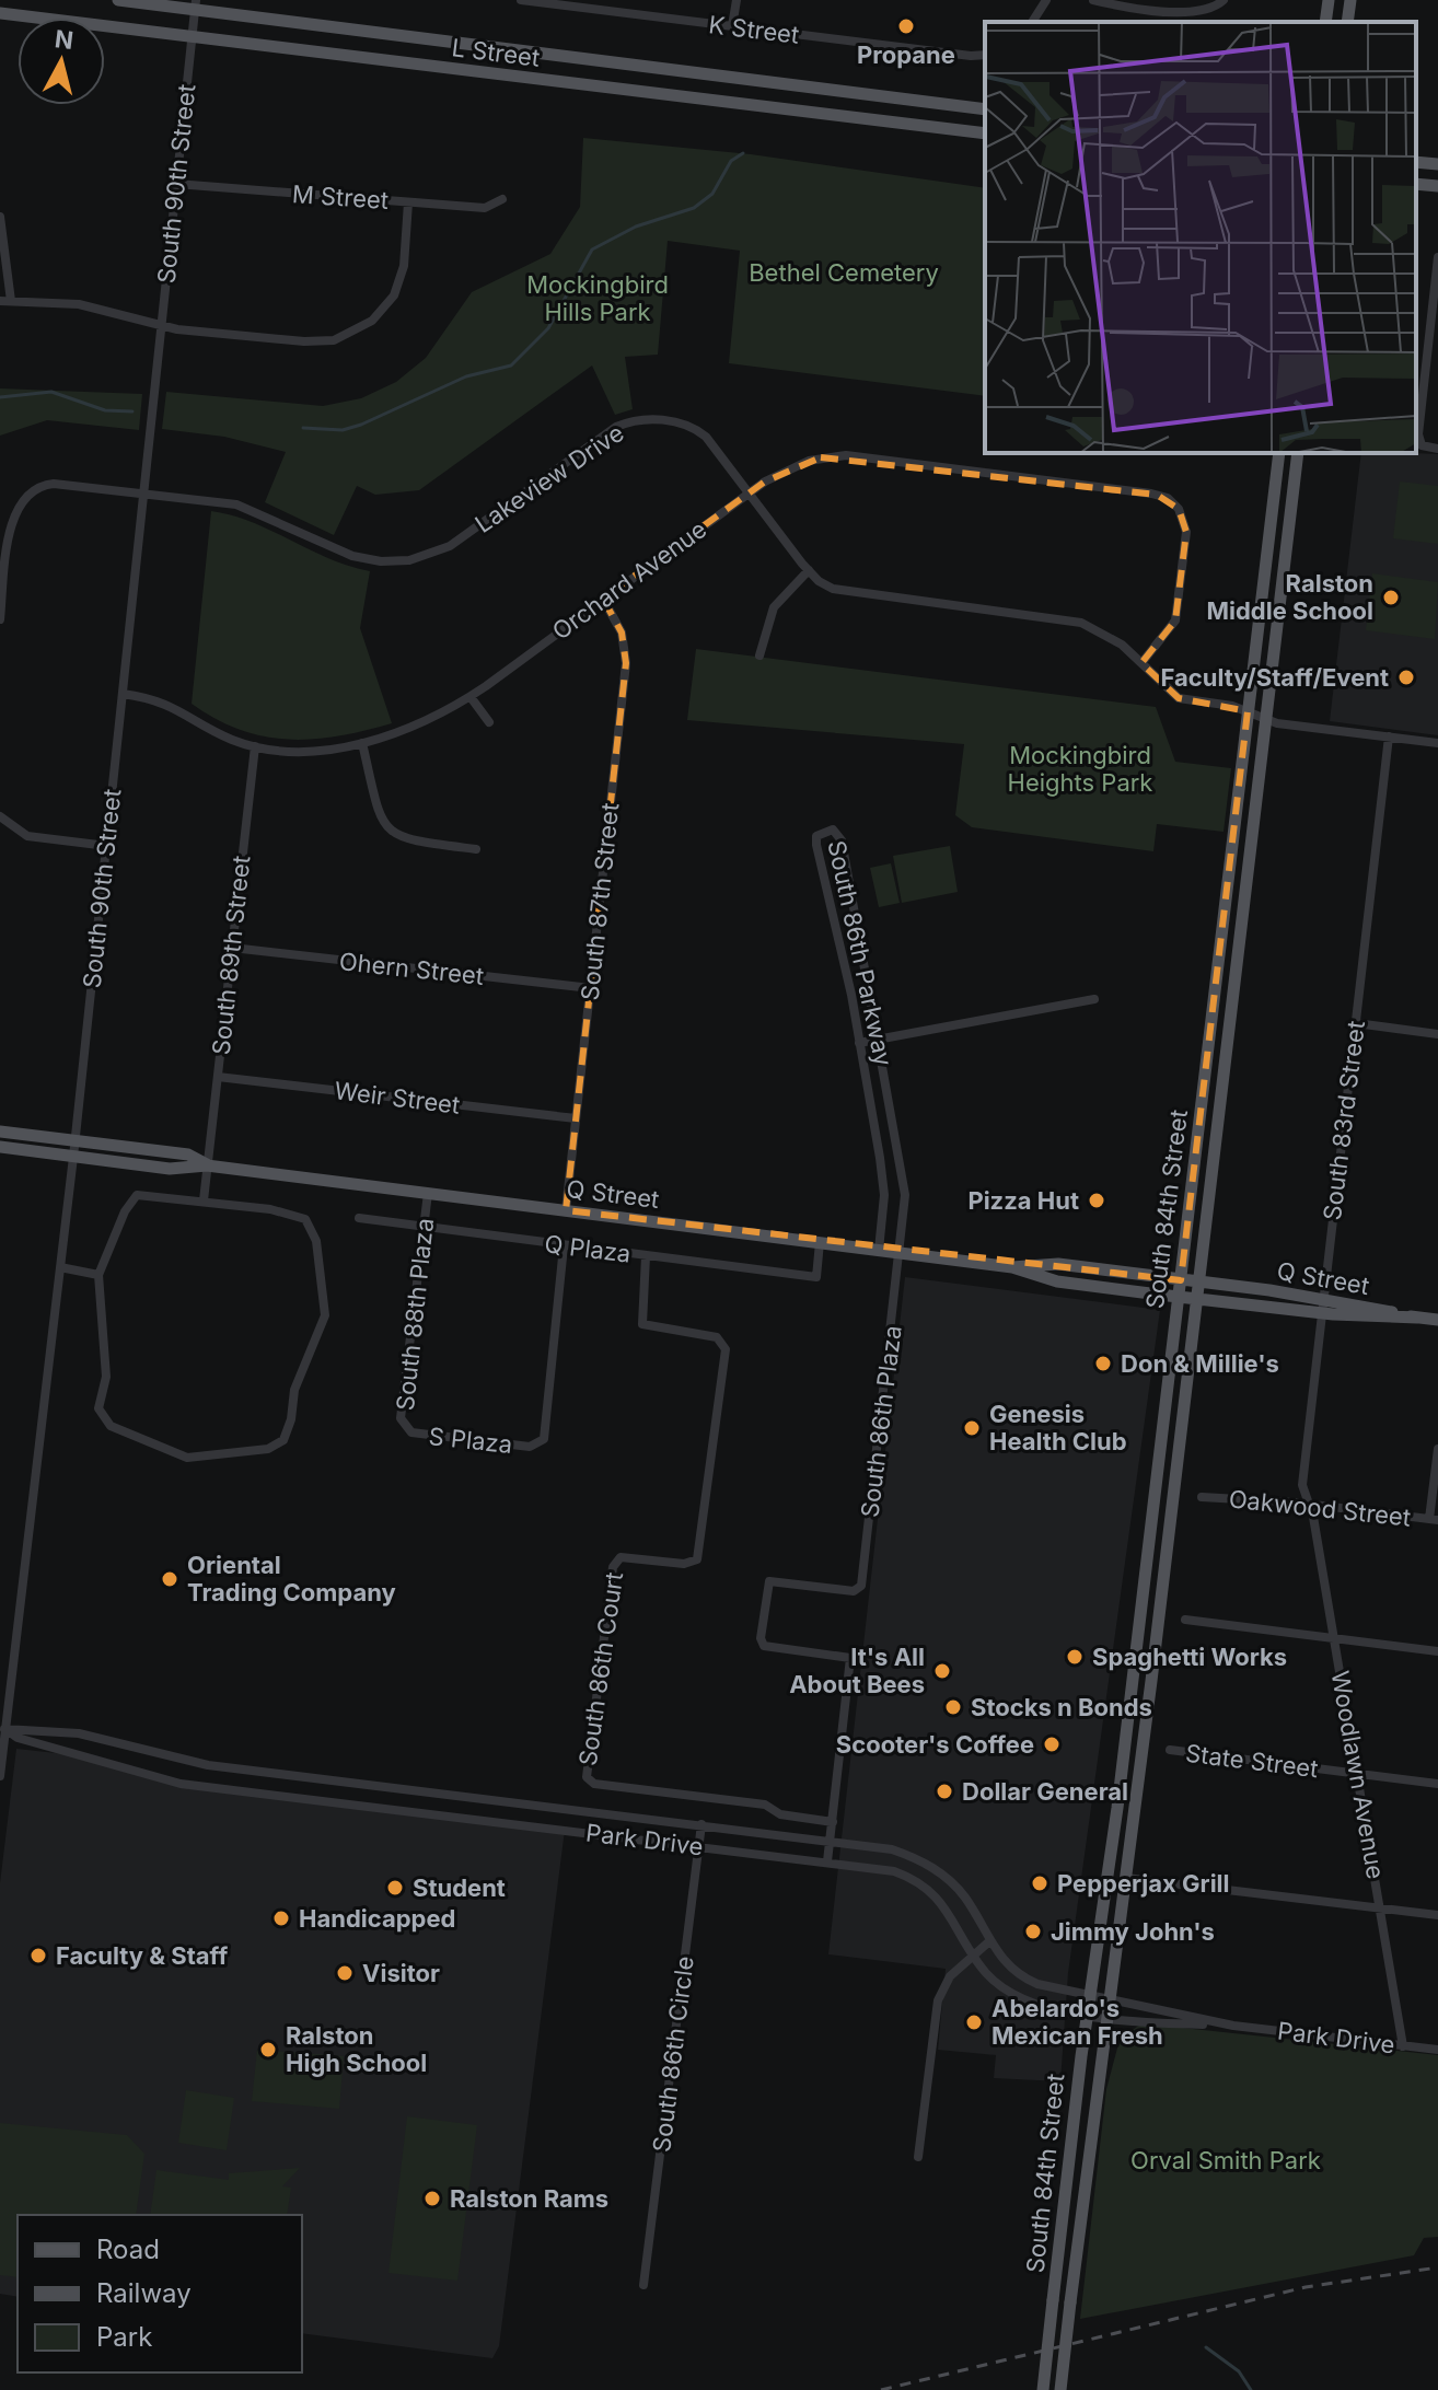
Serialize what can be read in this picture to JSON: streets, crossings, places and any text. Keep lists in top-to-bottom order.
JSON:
{
  "streets": {
    "main road": ["L Street", "Q Street", "South 84th Street"],
    "street": [
      "K Street",
      "South 90th Street",
      "M Street",
      "Lakeview Drive",
      "Orchard Avenue",
      "South 87th Street",
      "South 86th Parkway",
      "South 89th Street",
      "Ohern Street",
      "Weir Street",
      "South 83rd Street",
      "Q Plaza",
      "South 88th Plaza",
      "South 86th Plaza",
      "S Plaza",
      "Oakwood Street",
      "South 86th Court",
      "State Street",
      "Woodlawn Avenue",
      "Park Drive",
      "South 86th Circle"
    ]
  },
  "crossings": [
    ["L Street", "South 90th Street"],
    ["South 90th Street", "M Street"],
    ["South 90th Street", "Lakeview Drive"],
    ["South 90th Street", "Orchard Avenue"],
    ["South 90th Street", "Q Street"],
    ["South 90th Street", "Park Drive"],
    ["Lakeview Drive", "Orchard Avenue"],
    ["Lakeview Drive", "South 83rd Street"],
    ["Lakeview Drive", "South 84th Street"],
    ["Orchard Avenue", "South 87th Street"],
    ["Orchard Avenue", "South 89th Street"],
    ["South 87th Street", "Ohern Street"],
    ["South 87th Street", "Weir Street"],
    ["South 87th Street", "Q Street"],
    ["South 86th Parkway", "Q Street"],
    ["South 86th Parkway", "South 86th Plaza"],
    ["South 89th Street", "Ohern Street"],
    ["South 89th Street", "Weir Street"],
    ["South 89th Street", "Q Street"],
    ["South 83rd Street", "Q Street"],
    ["South 83rd Street", "Oakwood Street"],
    ["South 83rd Street", "Woodlawn Avenue"],
    ["Q Street", "South 84th Street"],
    ["Q Street", "Q Plaza"],
    ["Q Street", "South 88th Plaza"],
    ["Q Street", "South 86th Plaza"],
    ["South 84th Street", "Park Drive"],
    ["Q Plaza", "South 88th Plaza"],
    ["Q Plaza", "S Plaza"],
    ["Q Plaza", "South 86th Court"],
    ["South 88th Plaza", "S Plaza"],
    ["South 86th Plaza", "South 86th Court"],
    ["Oakwood Street", "Woodlawn Avenue"],
    ["State Street", "Woodlawn Avenue"],
    ["Woodlawn Avenue", "Park Drive"],
    ["Park Drive", "South 86th Circle"]
  ],
  "parks": [
    "Bethel Cemetery",
    "Mockingbird Hills Park",
    "Mockingbird Heights Park",
    "Orval Smith Park"
  ],
  "places": [
    "Propane",
    "Ralston Middle School",
    "Faculty/Staff/Event",
    "Pizza Hut",
    "Don & Millie's",
    "Genesis Health Club",
    "Oriental Trading Company",
    "Spaghetti Works",
    "It's All About Bees",
    "Stocks n Bonds",
    "Scooter's Coffee",
    "Dollar General",
    "Pepperjax Grill",
    "Student",
    "Handicapped",
    "Jimmy John's",
    "Faculty & Staff",
    "Visitor",
    "Abelardo's Mexican Fresh",
    "Ralston High School",
    "Ralston Rams"
  ],
  "legend": ["Road", "Railway", "Park"],
  "north": "top"
}
